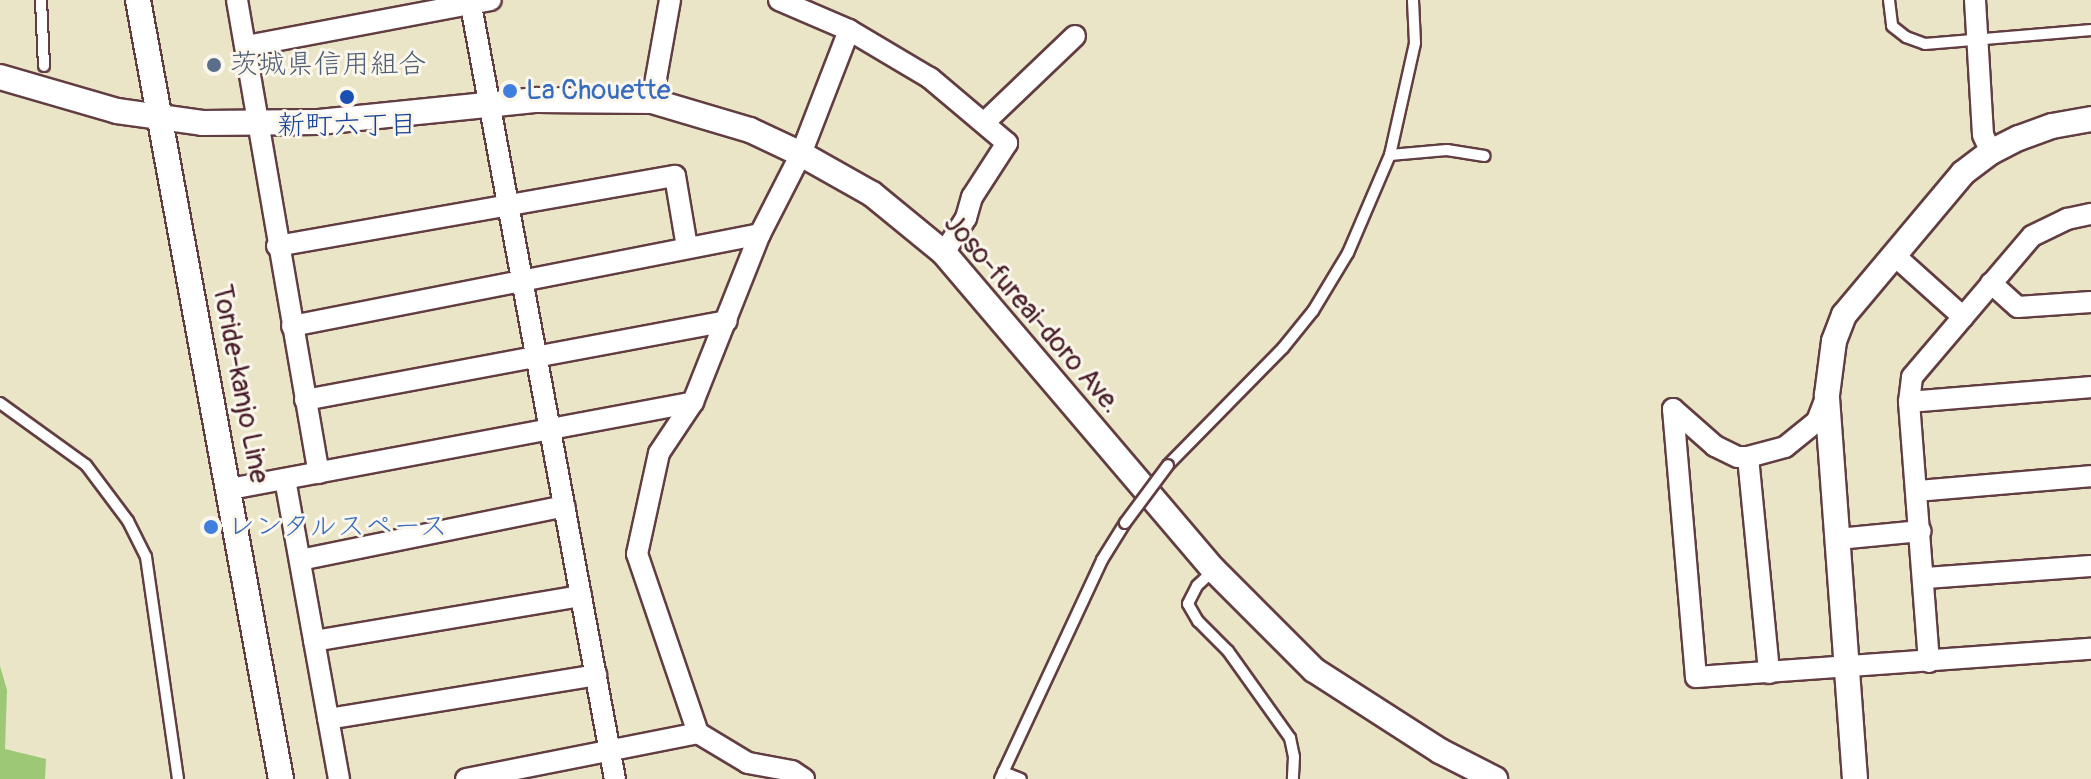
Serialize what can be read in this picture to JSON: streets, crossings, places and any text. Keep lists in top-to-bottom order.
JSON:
{
  "streets": {
    "street": ["Joso-fureai-doro Ave.", "Toride-kanjo Line"]
  },
  "crossings": [
    ["Joso-fureai-doro Ave.", "Toride-kanjo Line"]
  ],
  "places": [
    "茨城県信用組合",
    "La Chouette",
    "新町六丁目",
    "レンタルスペース"
  ]
}
